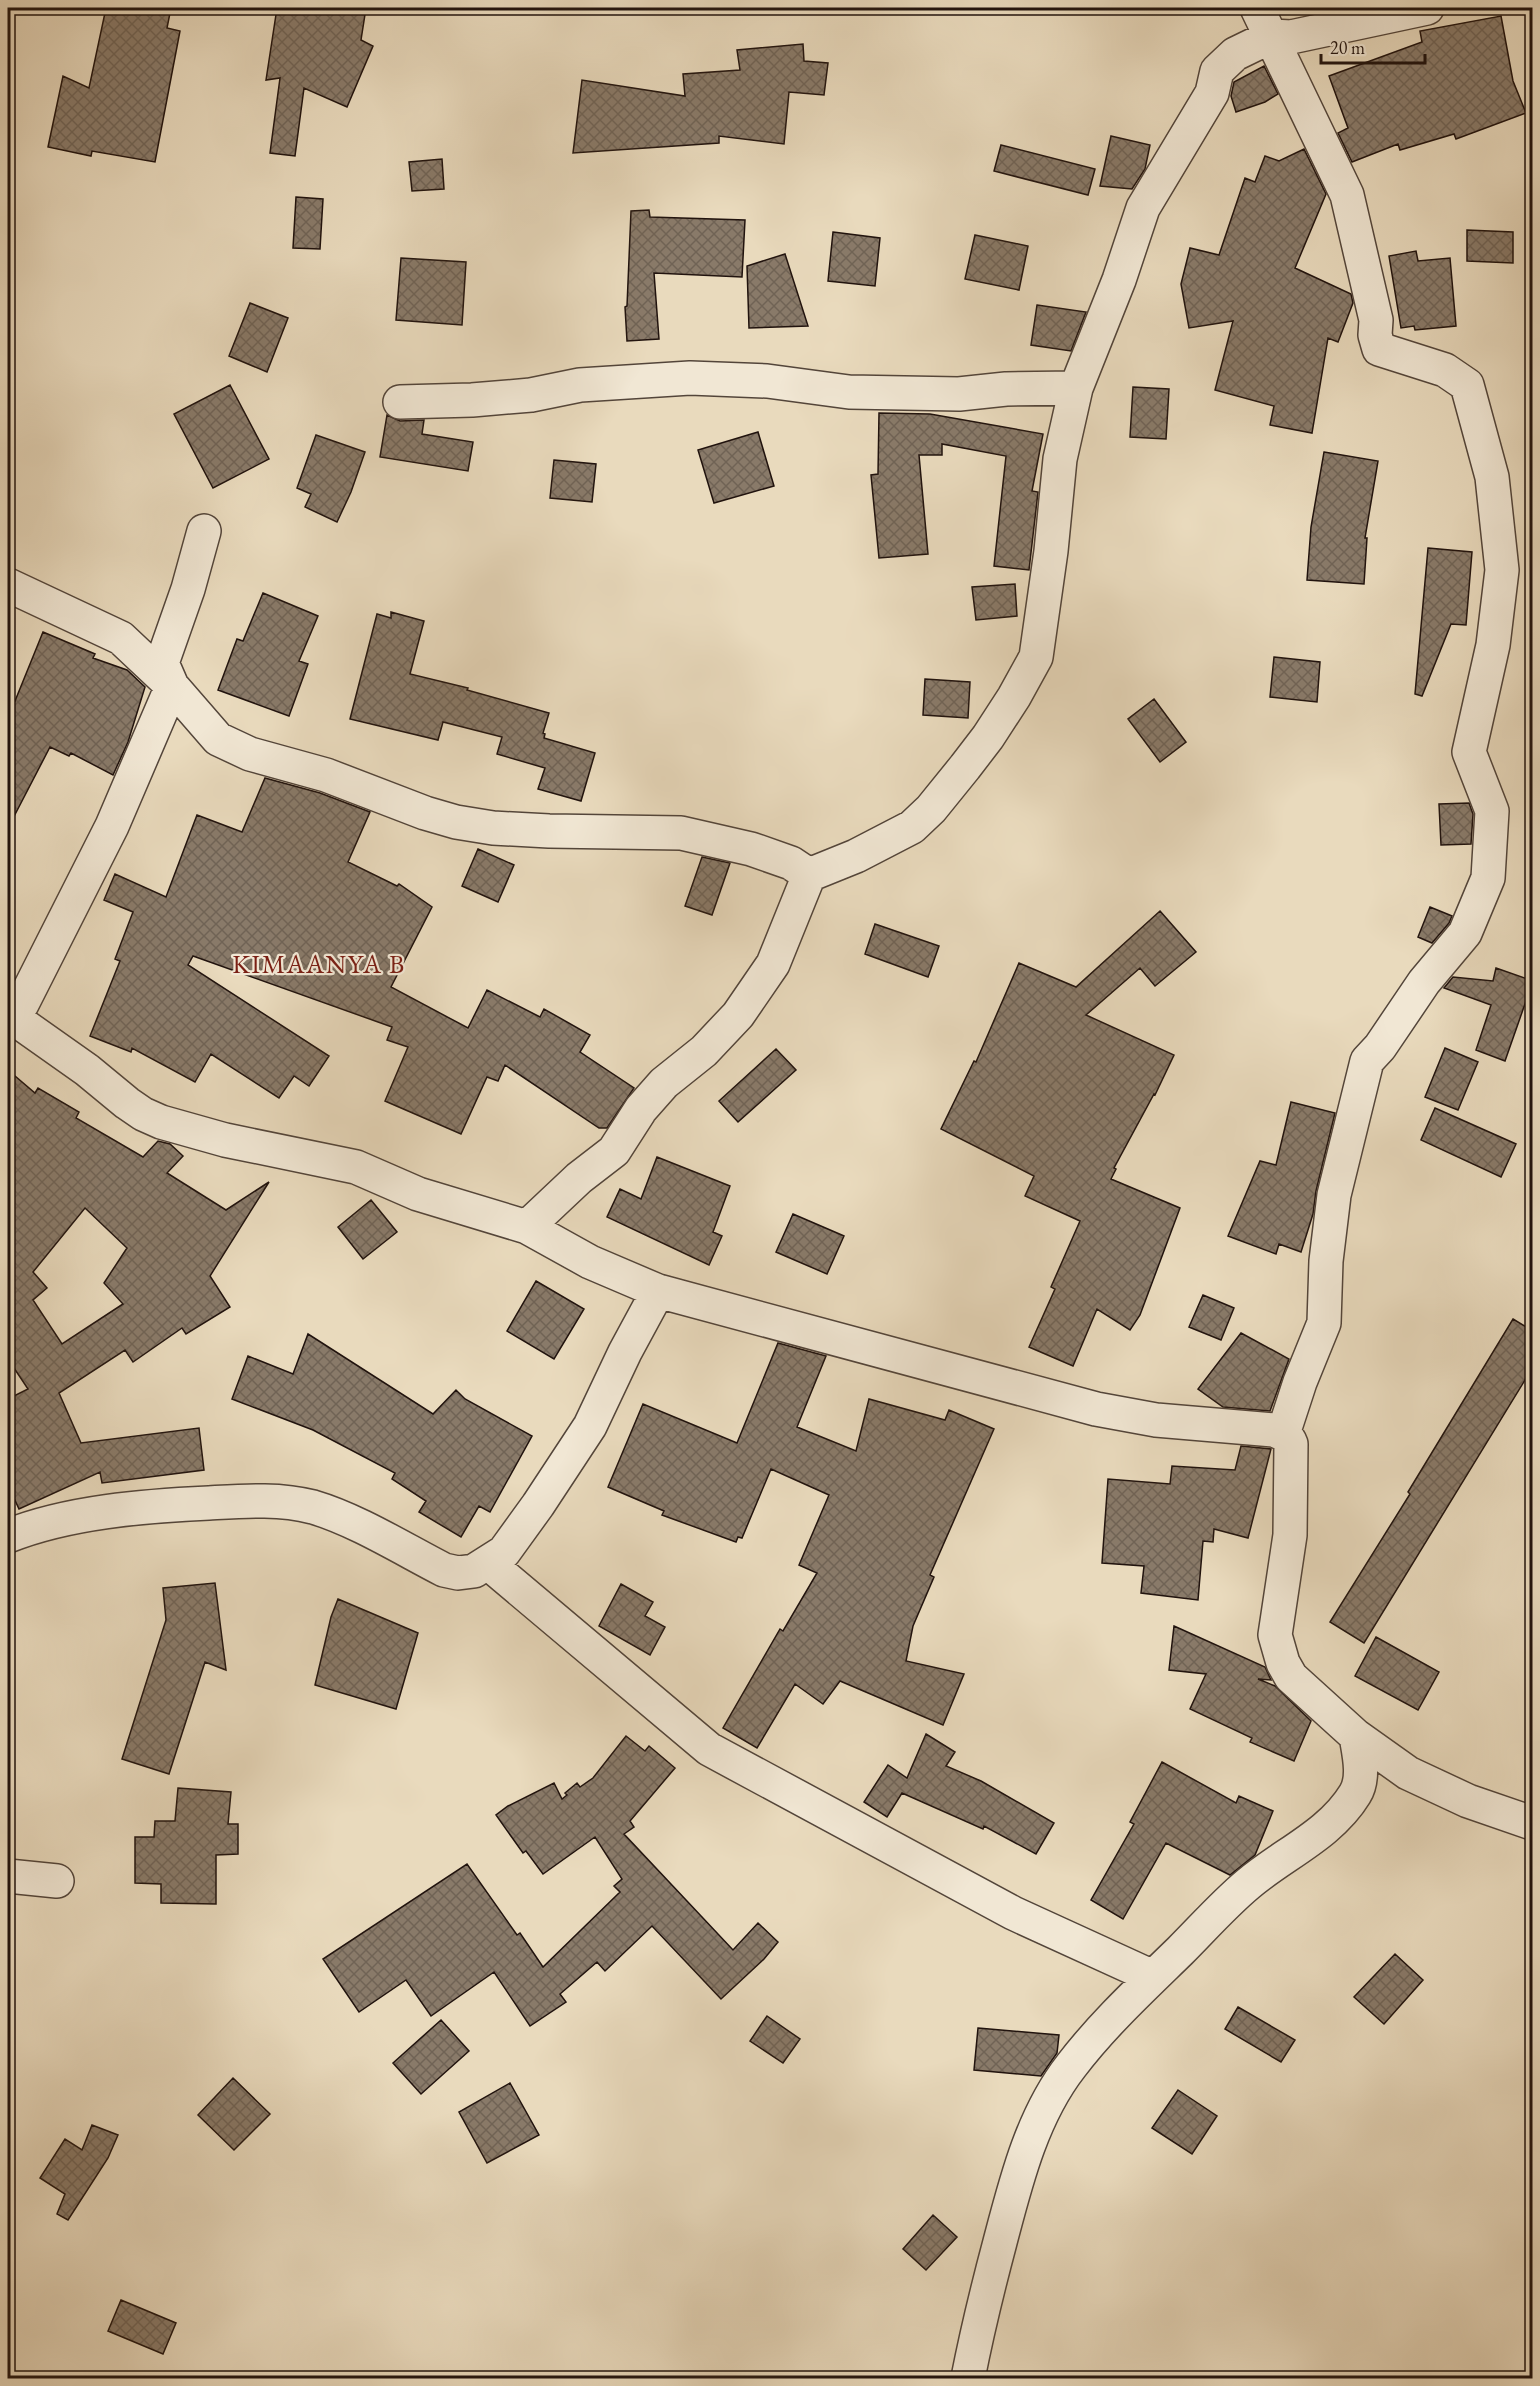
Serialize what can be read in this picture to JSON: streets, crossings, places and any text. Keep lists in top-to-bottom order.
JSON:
{
  "districts": ["KIMAANYA B"],
  "scale_bar": "20 m"
}
